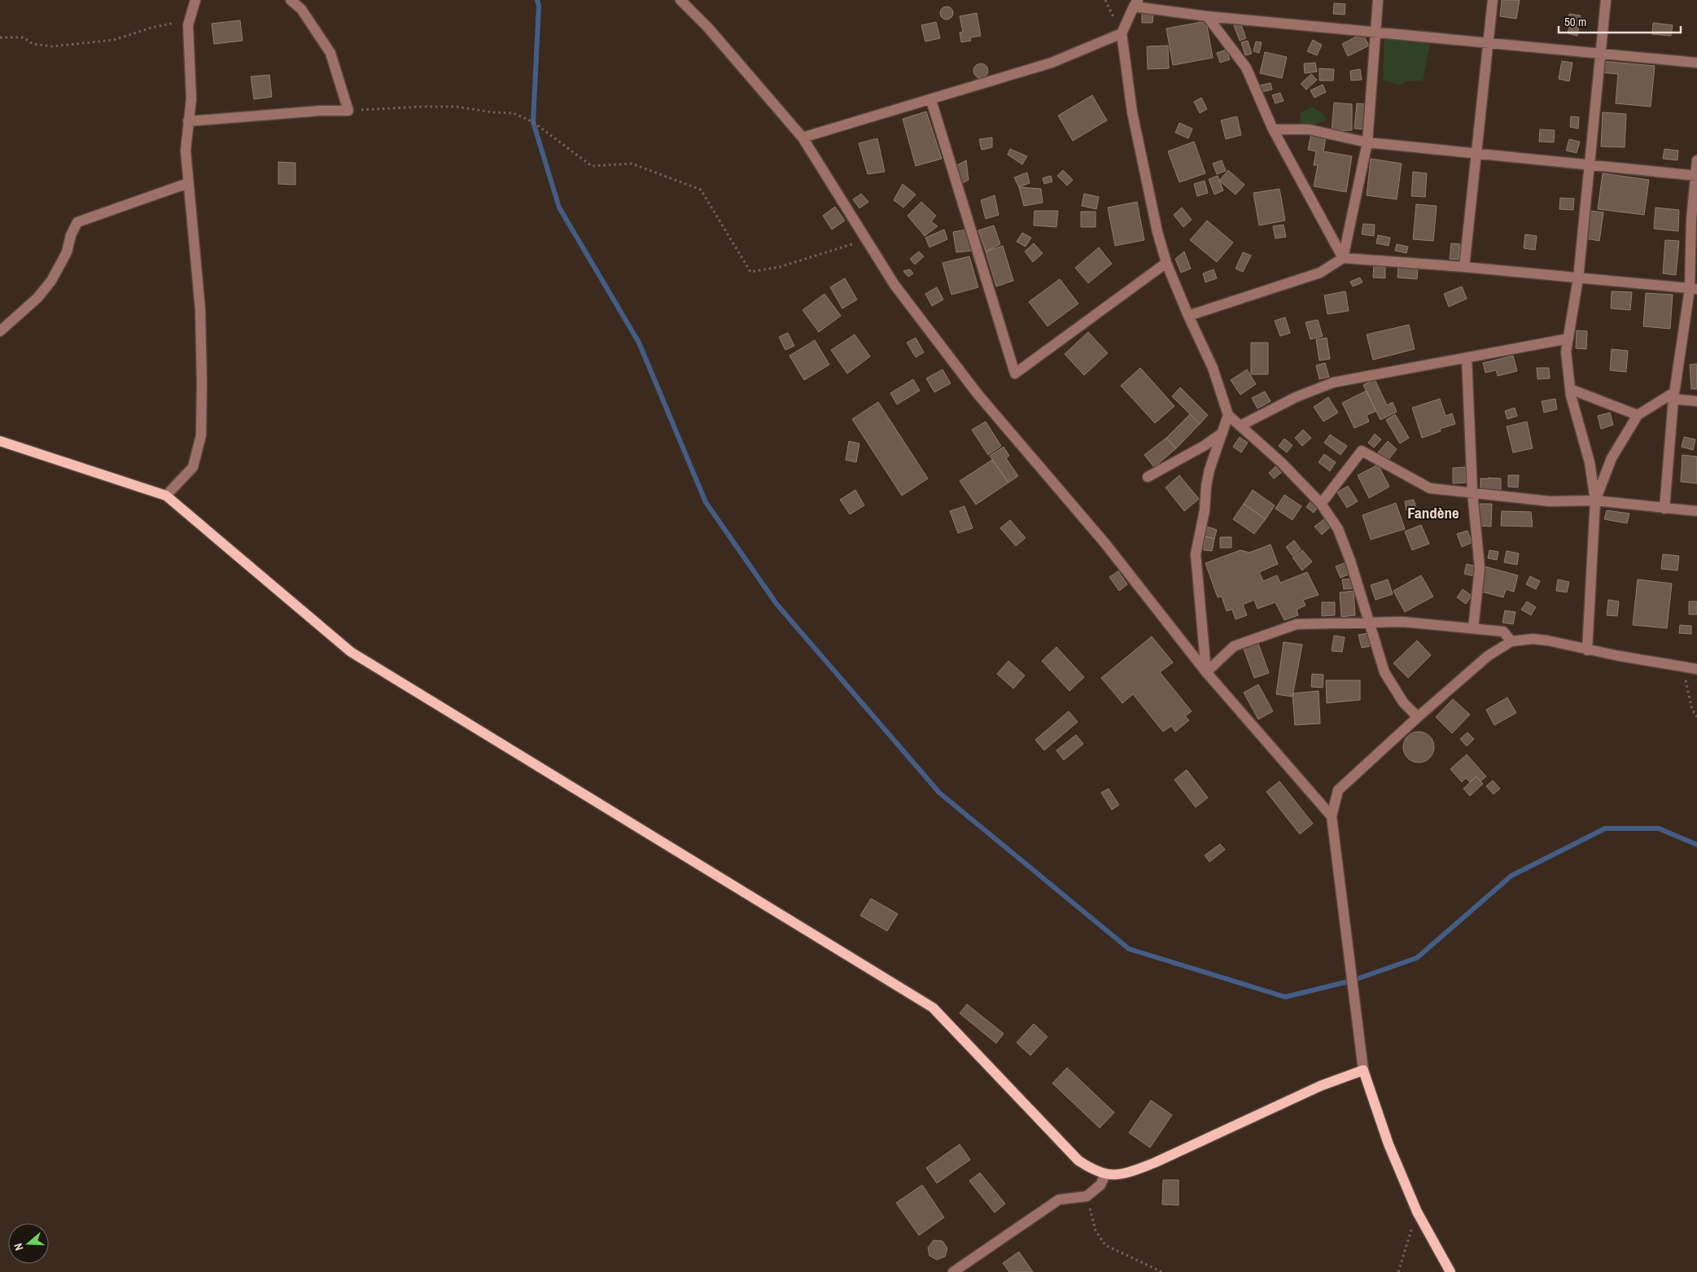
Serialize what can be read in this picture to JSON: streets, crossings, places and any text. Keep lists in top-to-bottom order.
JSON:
{
  "districts": ["Fandène"],
  "scale_bar": "50 m",
  "north": "left"
}
